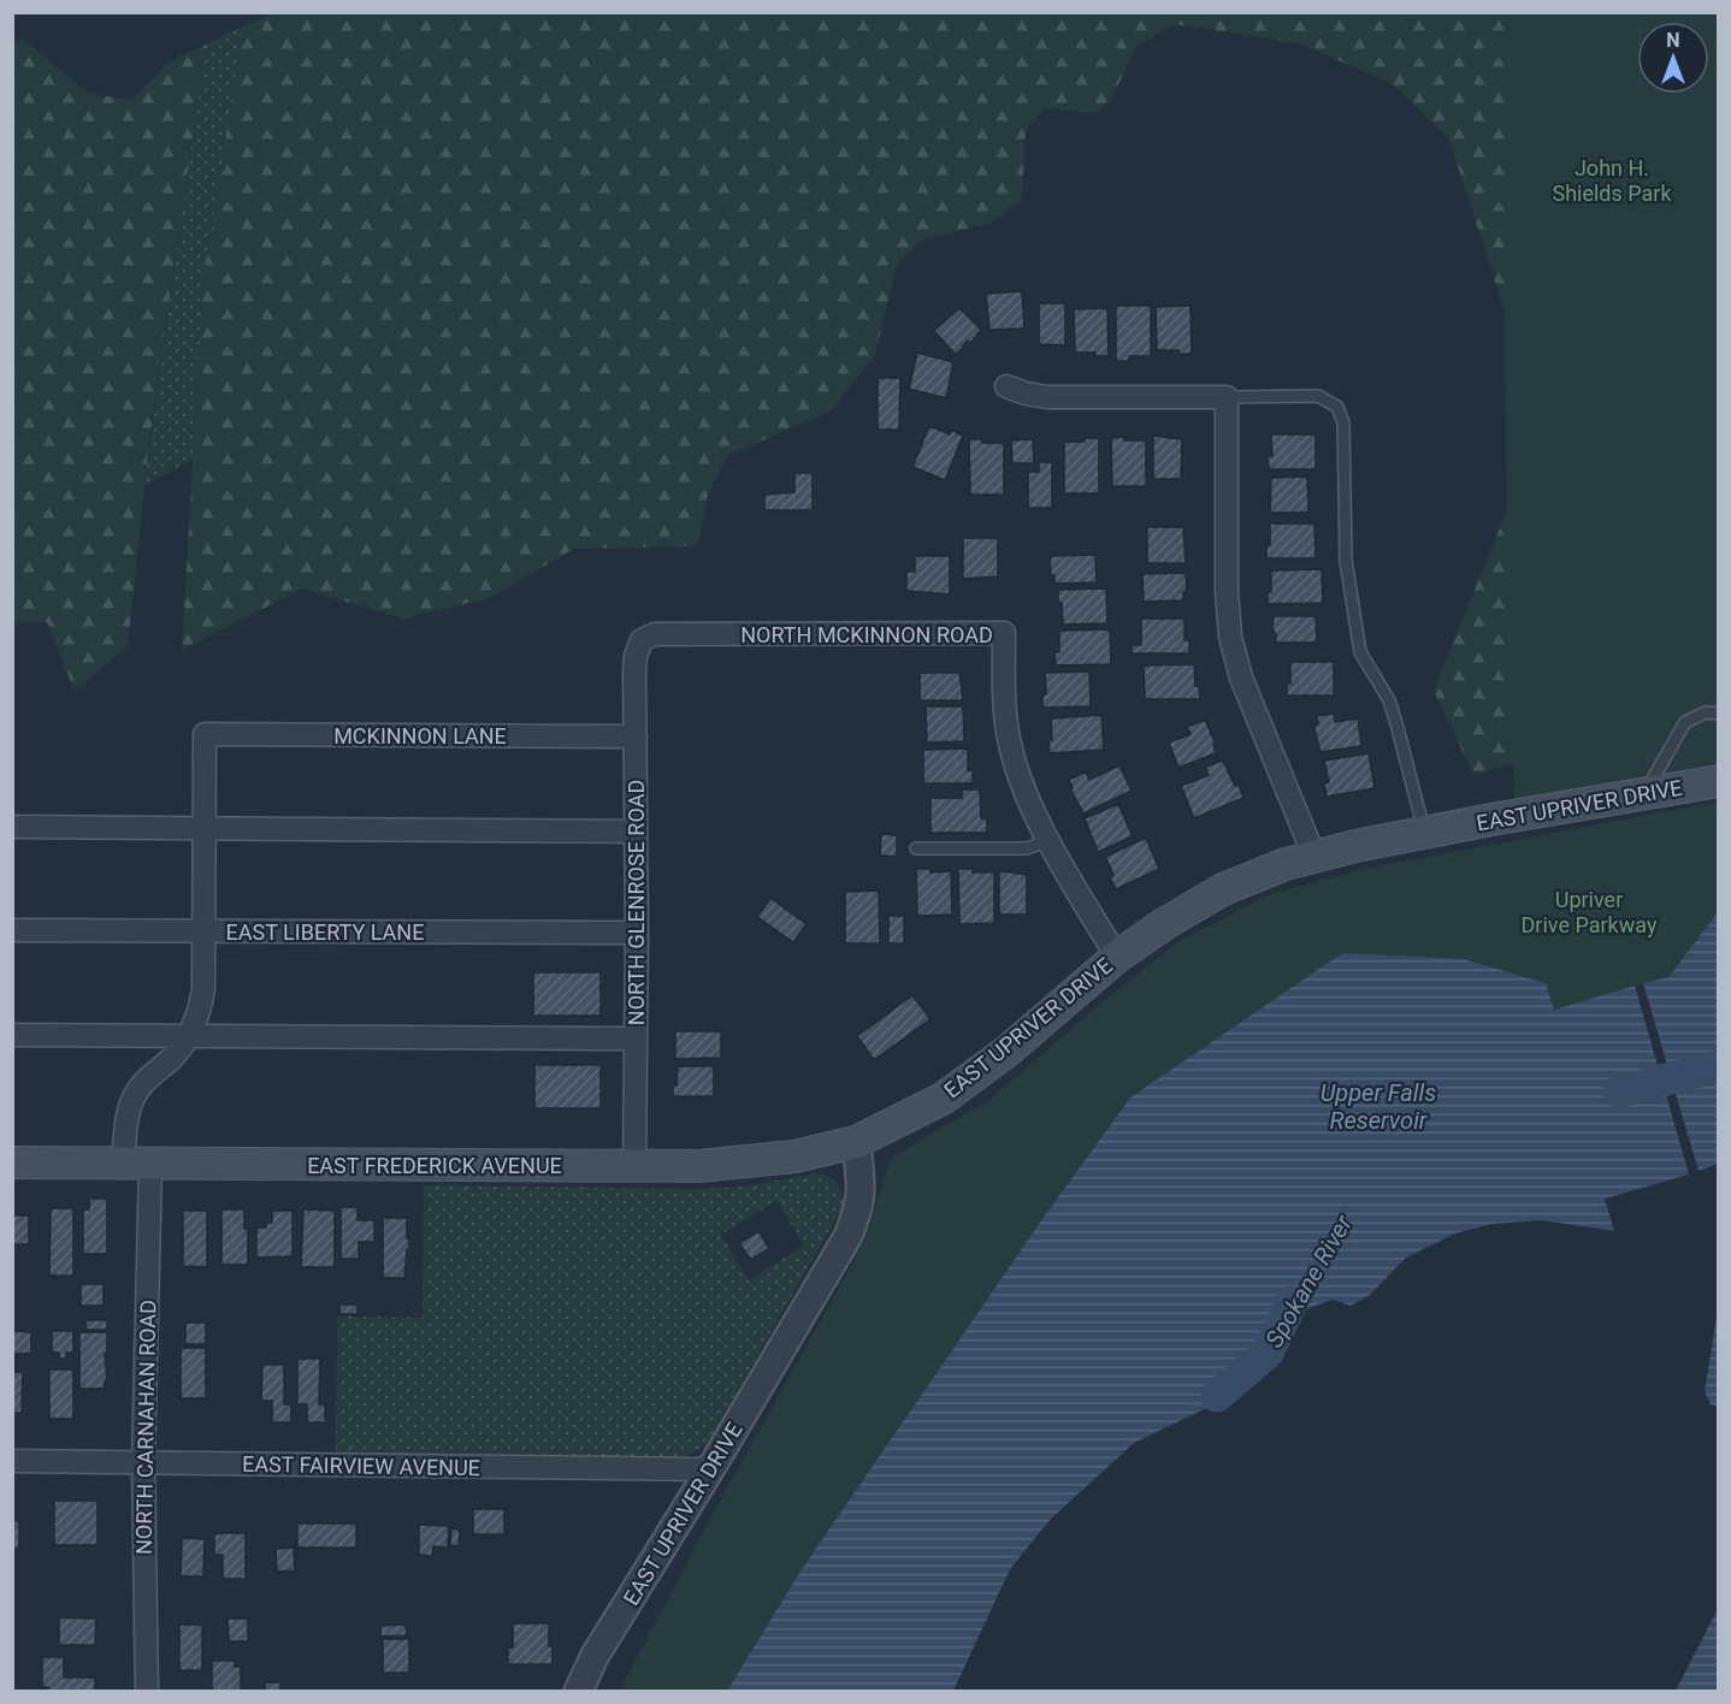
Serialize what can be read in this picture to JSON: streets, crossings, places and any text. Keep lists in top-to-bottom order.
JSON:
{
  "streets": {
    "main road": ["EAST UPRIVER DRIVE", "EAST FREDERICK AVENUE"],
    "street": [
      "NORTH MCKINNON ROAD",
      "MCKINNON LANE",
      "NORTH GLENROSE ROAD",
      "EAST LIBERTY LANE",
      "NORTH CARNAHAN ROAD",
      "EAST FAIRVIEW AVENUE"
    ]
  },
  "crossings": [
    ["NORTH MCKINNON ROAD", "EAST UPRIVER DRIVE"],
    ["NORTH MCKINNON ROAD", "NORTH GLENROSE ROAD"],
    ["MCKINNON LANE", "NORTH GLENROSE ROAD"],
    ["EAST UPRIVER DRIVE", "EAST FREDERICK AVENUE"],
    ["EAST UPRIVER DRIVE", "EAST FAIRVIEW AVENUE"],
    ["NORTH GLENROSE ROAD", "EAST LIBERTY LANE"],
    ["NORTH GLENROSE ROAD", "EAST FREDERICK AVENUE"],
    ["EAST FREDERICK AVENUE", "NORTH CARNAHAN ROAD"],
    ["NORTH CARNAHAN ROAD", "EAST FAIRVIEW AVENUE"]
  ],
  "water": ["Upper Falls Reservoir", "Spokane River"],
  "parks": ["John H. Shields Park", "Upriver Drive Parkway"],
  "north": "top"
}
